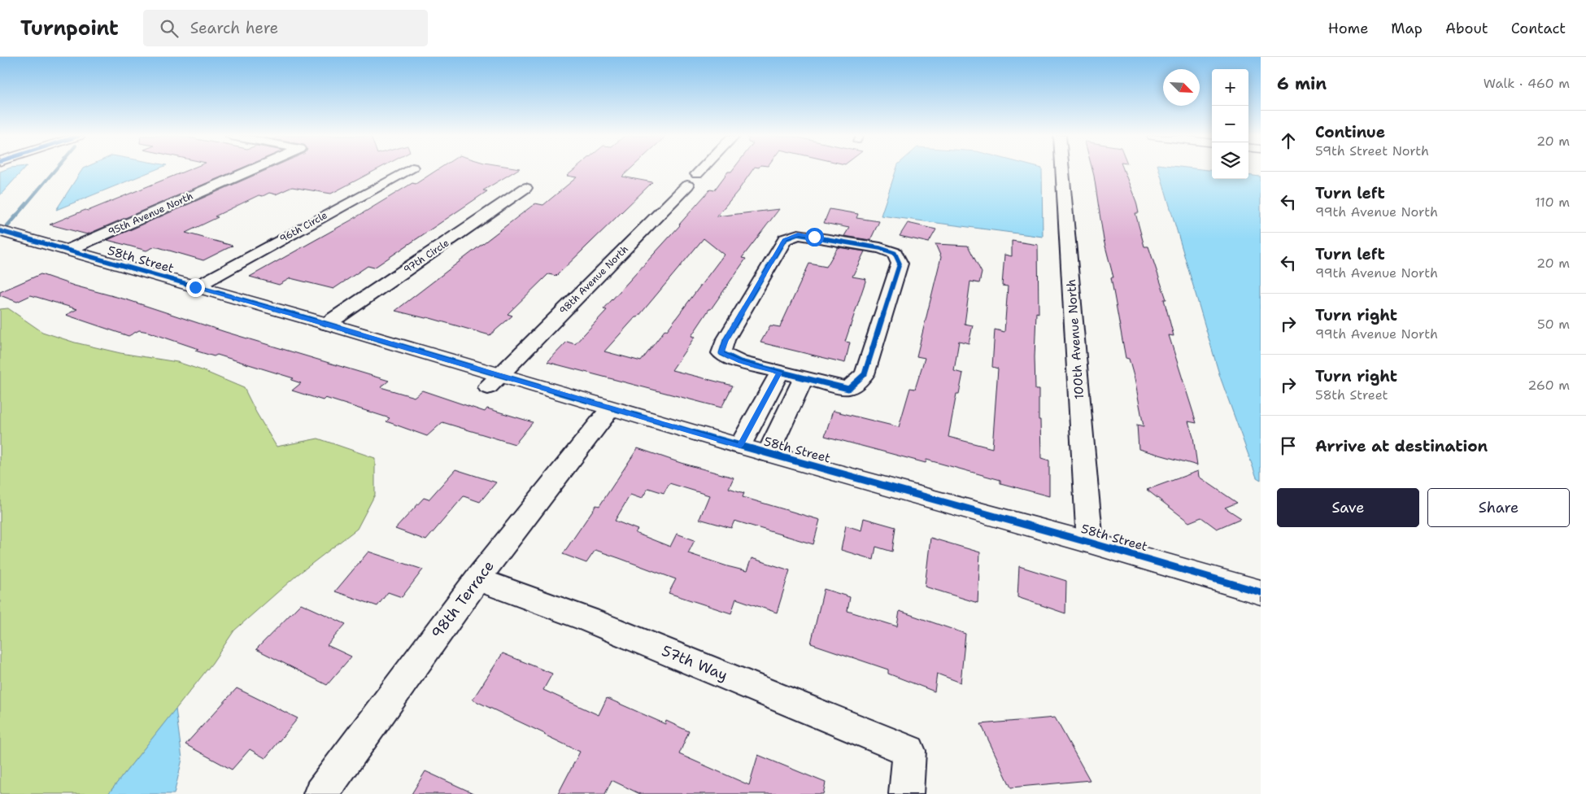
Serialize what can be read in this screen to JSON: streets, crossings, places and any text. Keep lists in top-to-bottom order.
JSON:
{
  "streets": {
    "street": [
      "95th Avenue North",
      "96th Circle",
      "97th Circle",
      "58th Street",
      "98th Avenue North",
      "100th Avenue North",
      "98th Terrace",
      "57th Way"
    ]
  },
  "crossings": [
    ["95th Avenue North", "58th Street"],
    ["96th Circle", "58th Street"],
    ["97th Circle", "58th Street"],
    ["58th Street", "98th Avenue North"],
    ["58th Street", "100th Avenue North"],
    ["58th Street", "98th Terrace"],
    ["98th Terrace", "57th Way"]
  ],
  "north": "bottom right",
  "page": {
    "header": "Turnpoint",
    "search": "Search here",
    "nav": [
      "Home",
      "Map",
      "About",
      "Contact"
    ],
    "heading": ["6 min", "Walk · 460 m"],
    "map_buttons": ["+", "−"],
    "list": [
      ["Continue", "59th Street North", "20 m"],
      ["Turn left", "99th Avenue North", "110 m"],
      ["Turn left", "99th Avenue North", "20 m"],
      ["Turn right", "99th Avenue North", "50 m"],
      ["Turn right", "58th Street", "260 m"],
      "Arrive at destination"
    ],
    "buttons": ["Save", "Share"]
  }
}
